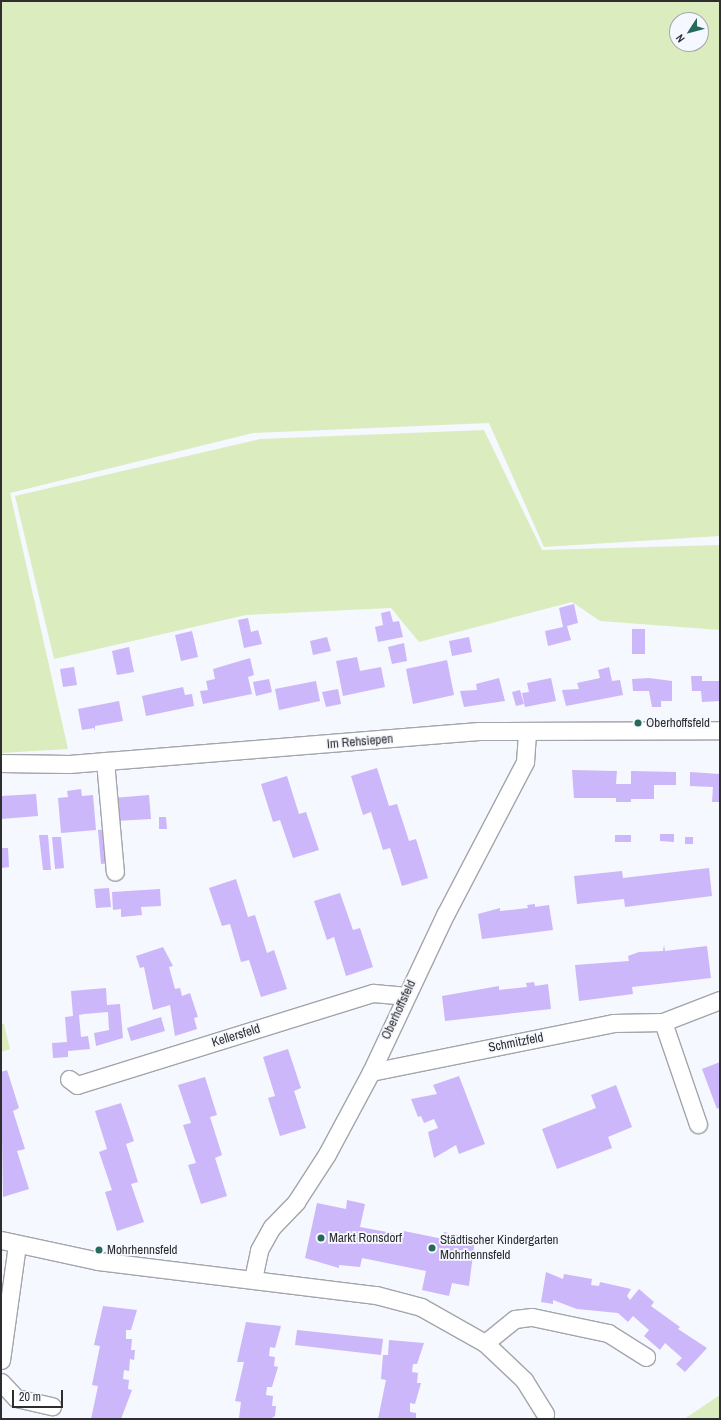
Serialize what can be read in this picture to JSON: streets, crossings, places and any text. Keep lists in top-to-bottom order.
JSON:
{
  "streets": {
    "street": [
      "Im Rehsiepen",
      "Oberhoffsfeld",
      "Kellersfeld",
      "Schmitzfeld"
    ]
  },
  "crossings": [
    ["Im Rehsiepen", "Oberhoffsfeld"],
    ["Oberhoffsfeld", "Kellersfeld"],
    ["Oberhoffsfeld", "Schmitzfeld"]
  ],
  "places": [
    "Oberhoffsfeld",
    "Markt Ronsdorf",
    "Städtischer Kindergarten Mohrhennsfeld",
    "Mohrhennsfeld"
  ],
  "scale_bar": "20 m",
  "north": "bottom left"
}
